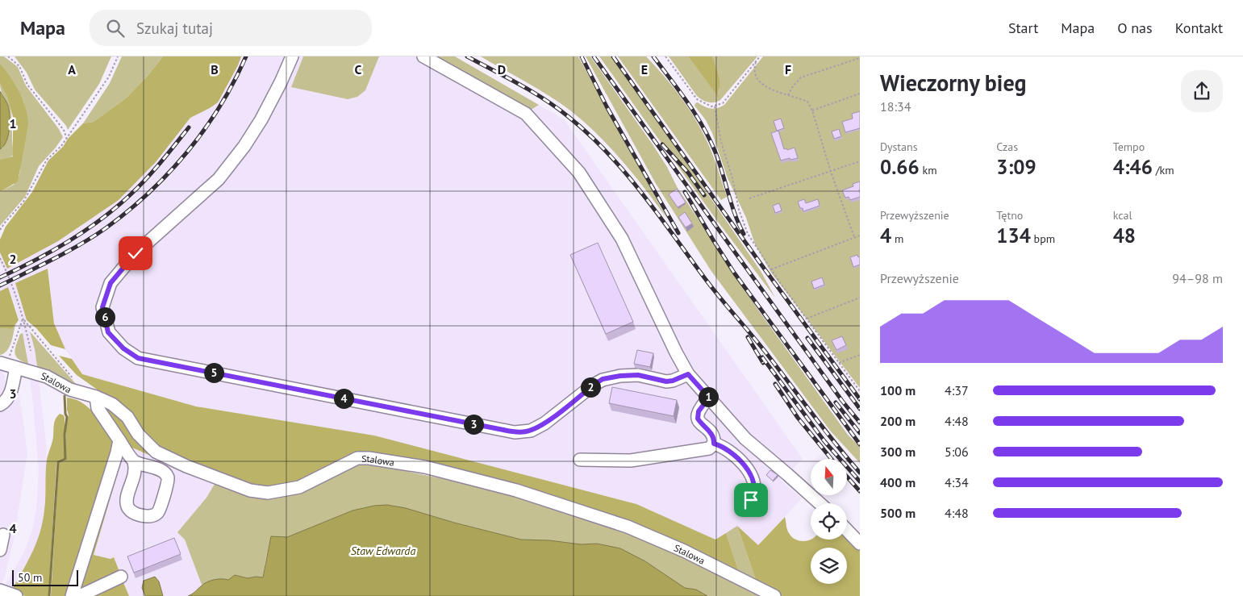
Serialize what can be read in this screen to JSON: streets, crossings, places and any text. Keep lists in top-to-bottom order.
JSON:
{
  "streets": {
    "street": ["Stalowa"]
  },
  "water": ["Staw Edwarda"],
  "scale_bar": "50 m",
  "north": "top",
  "page": {
    "header": "Mapa",
    "search": "Szukaj tutaj",
    "nav": [
      "Start",
      "Mapa",
      "O nas",
      "Kontakt"
    ],
    "heading": ["Wieczorny bieg", "18:34"],
    "stats": [
      ["Dystans", "0.66 km"],
      ["Czas", "3:09"],
      ["Tempo", "4:46 /km"],
      ["Przewyższenie", "4 m"],
      ["Tętno", "134 bpm"],
      ["kcal", "48"]
    ],
    "chart": ["Przewyższenie", "94–98 m"],
    "pins": [
      "6",
      "5",
      "2",
      "1",
      "4",
      "3"
    ],
    "list": [
      {
        "name": "100 m",
        "note": "4:37"
      },
      {
        "name": "200 m",
        "note": "4:48"
      },
      {
        "name": "300 m",
        "note": "5:06"
      },
      {
        "name": "400 m",
        "note": "4:34"
      },
      {
        "name": "500 m",
        "note": "4:48"
      }
    ],
    "scale": "50 m"
  },
  "grid": {
    "columns": [
      "A",
      "B",
      "C",
      "D",
      "E",
      "F"
    ],
    "rows": [
      "1",
      "2",
      "3",
      "4"
    ]
  }
}
